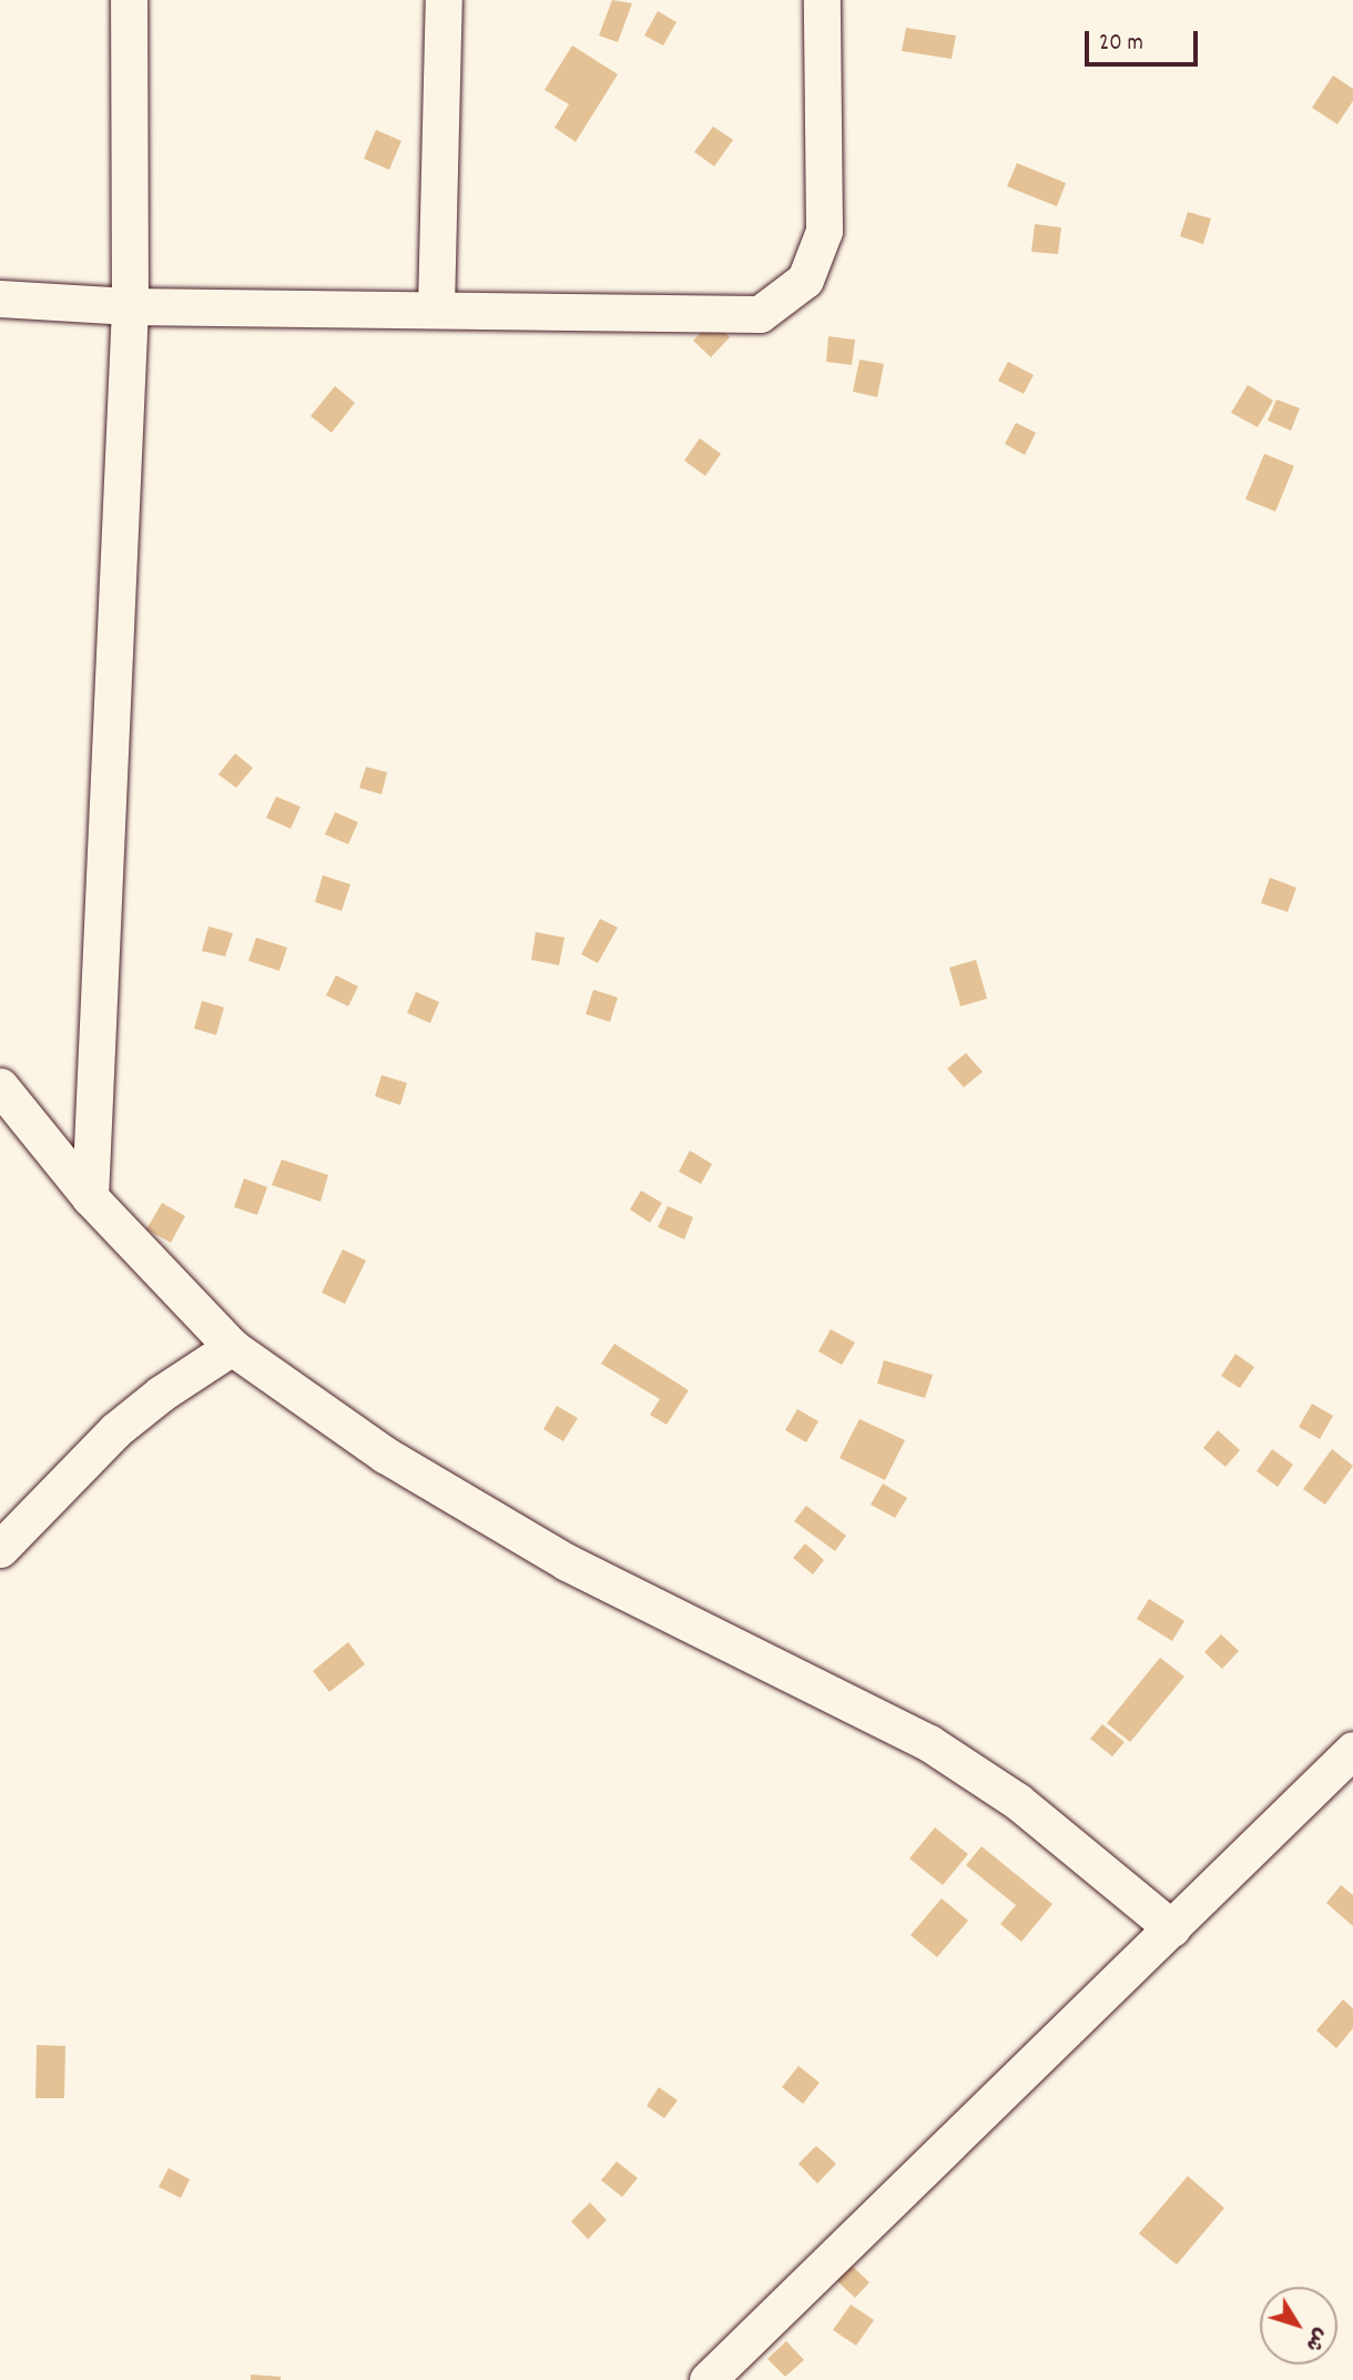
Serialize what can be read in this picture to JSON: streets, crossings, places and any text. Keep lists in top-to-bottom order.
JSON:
{
  "scale_bar": "20 m",
  "north": "bottom right"
}
